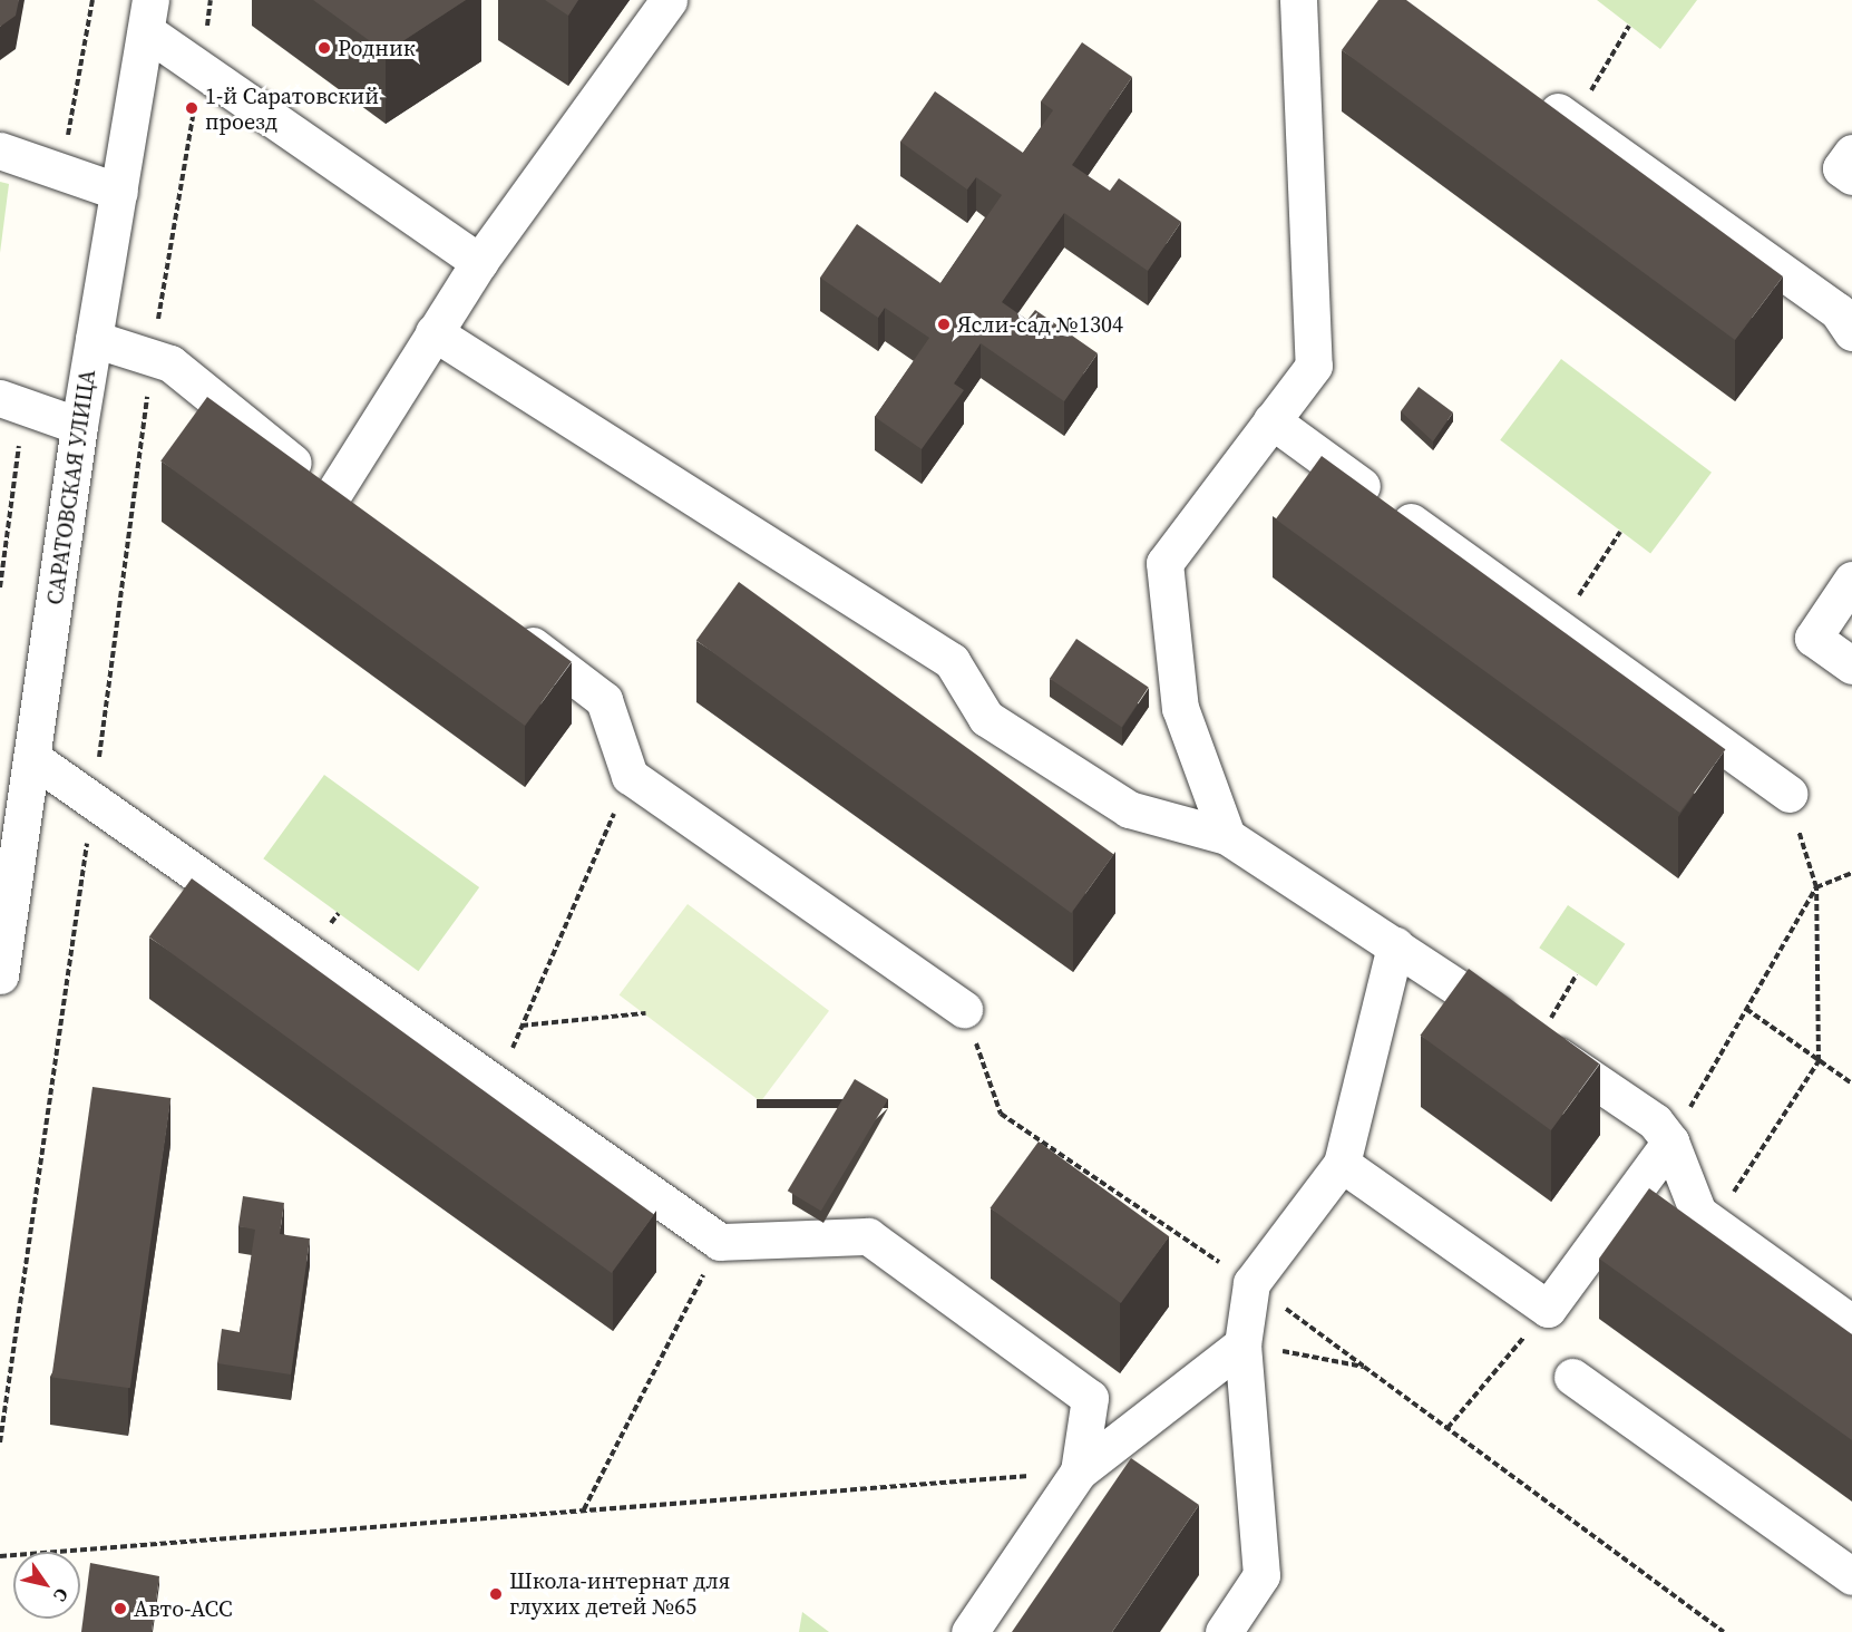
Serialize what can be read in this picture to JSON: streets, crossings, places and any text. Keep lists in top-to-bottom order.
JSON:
{
  "streets": {
    "street": ["САРАТОВСКАЯ УЛИЦА"]
  },
  "places": [
    "Родник",
    "1-й Саратовский проезд",
    "Ясли-сад №1304",
    "Школа-интернат для глухих детей №65",
    "Авто-АСС"
  ],
  "north": "bottom right"
}
